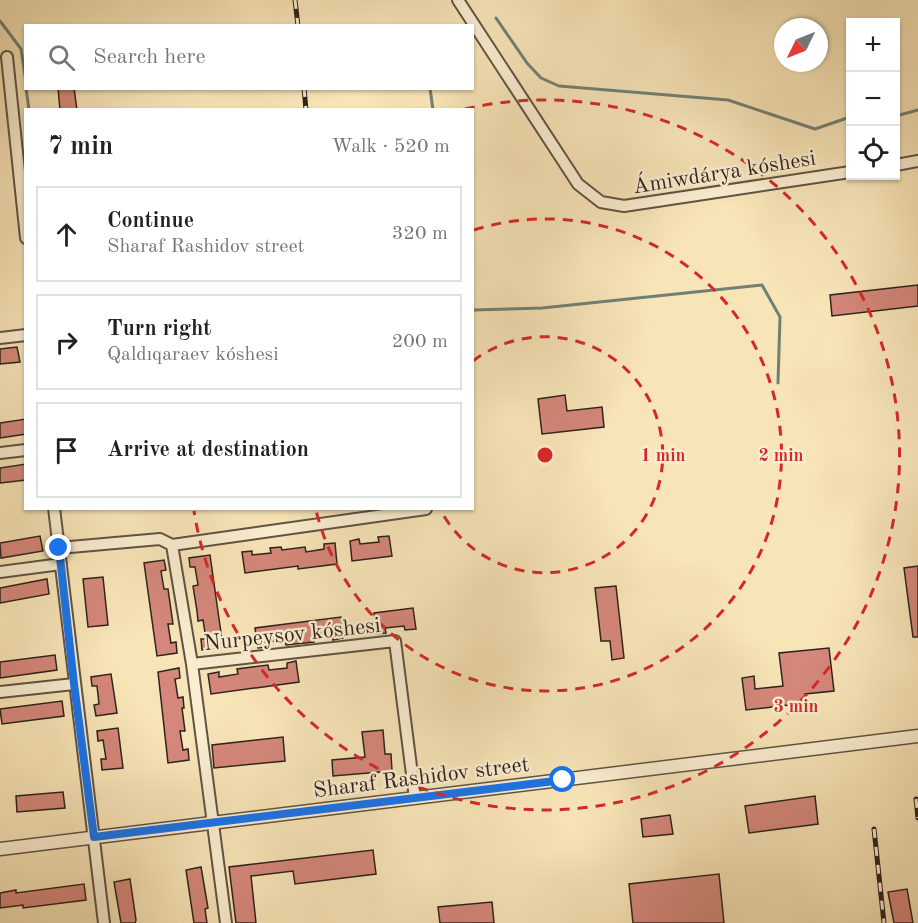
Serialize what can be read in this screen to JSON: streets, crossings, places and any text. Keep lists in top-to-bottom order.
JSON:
{
  "streets": {
    "street": ["Ámiwdárya kóshesi", "Nurpeysov kóshesi", "Sharaf Rashidov street"]
  },
  "crossings": [
    ["Nurpeysov kóshesi", "Sharaf Rashidov street"]
  ],
  "north": "bottom left",
  "page": {
    "map_buttons": ["+", "−"],
    "search": "Search here",
    "heading": ["7 min", "Walk · 520 m"],
    "list": [
      ["Continue", "Sharaf Rashidov street", "320 m"],
      ["Turn right", "Qaldıqaraev kóshesi", "200 m"],
      "Arrive at destination"
    ]
  },
  "rings": ["1 min", "2 min", "3 min"]
}
